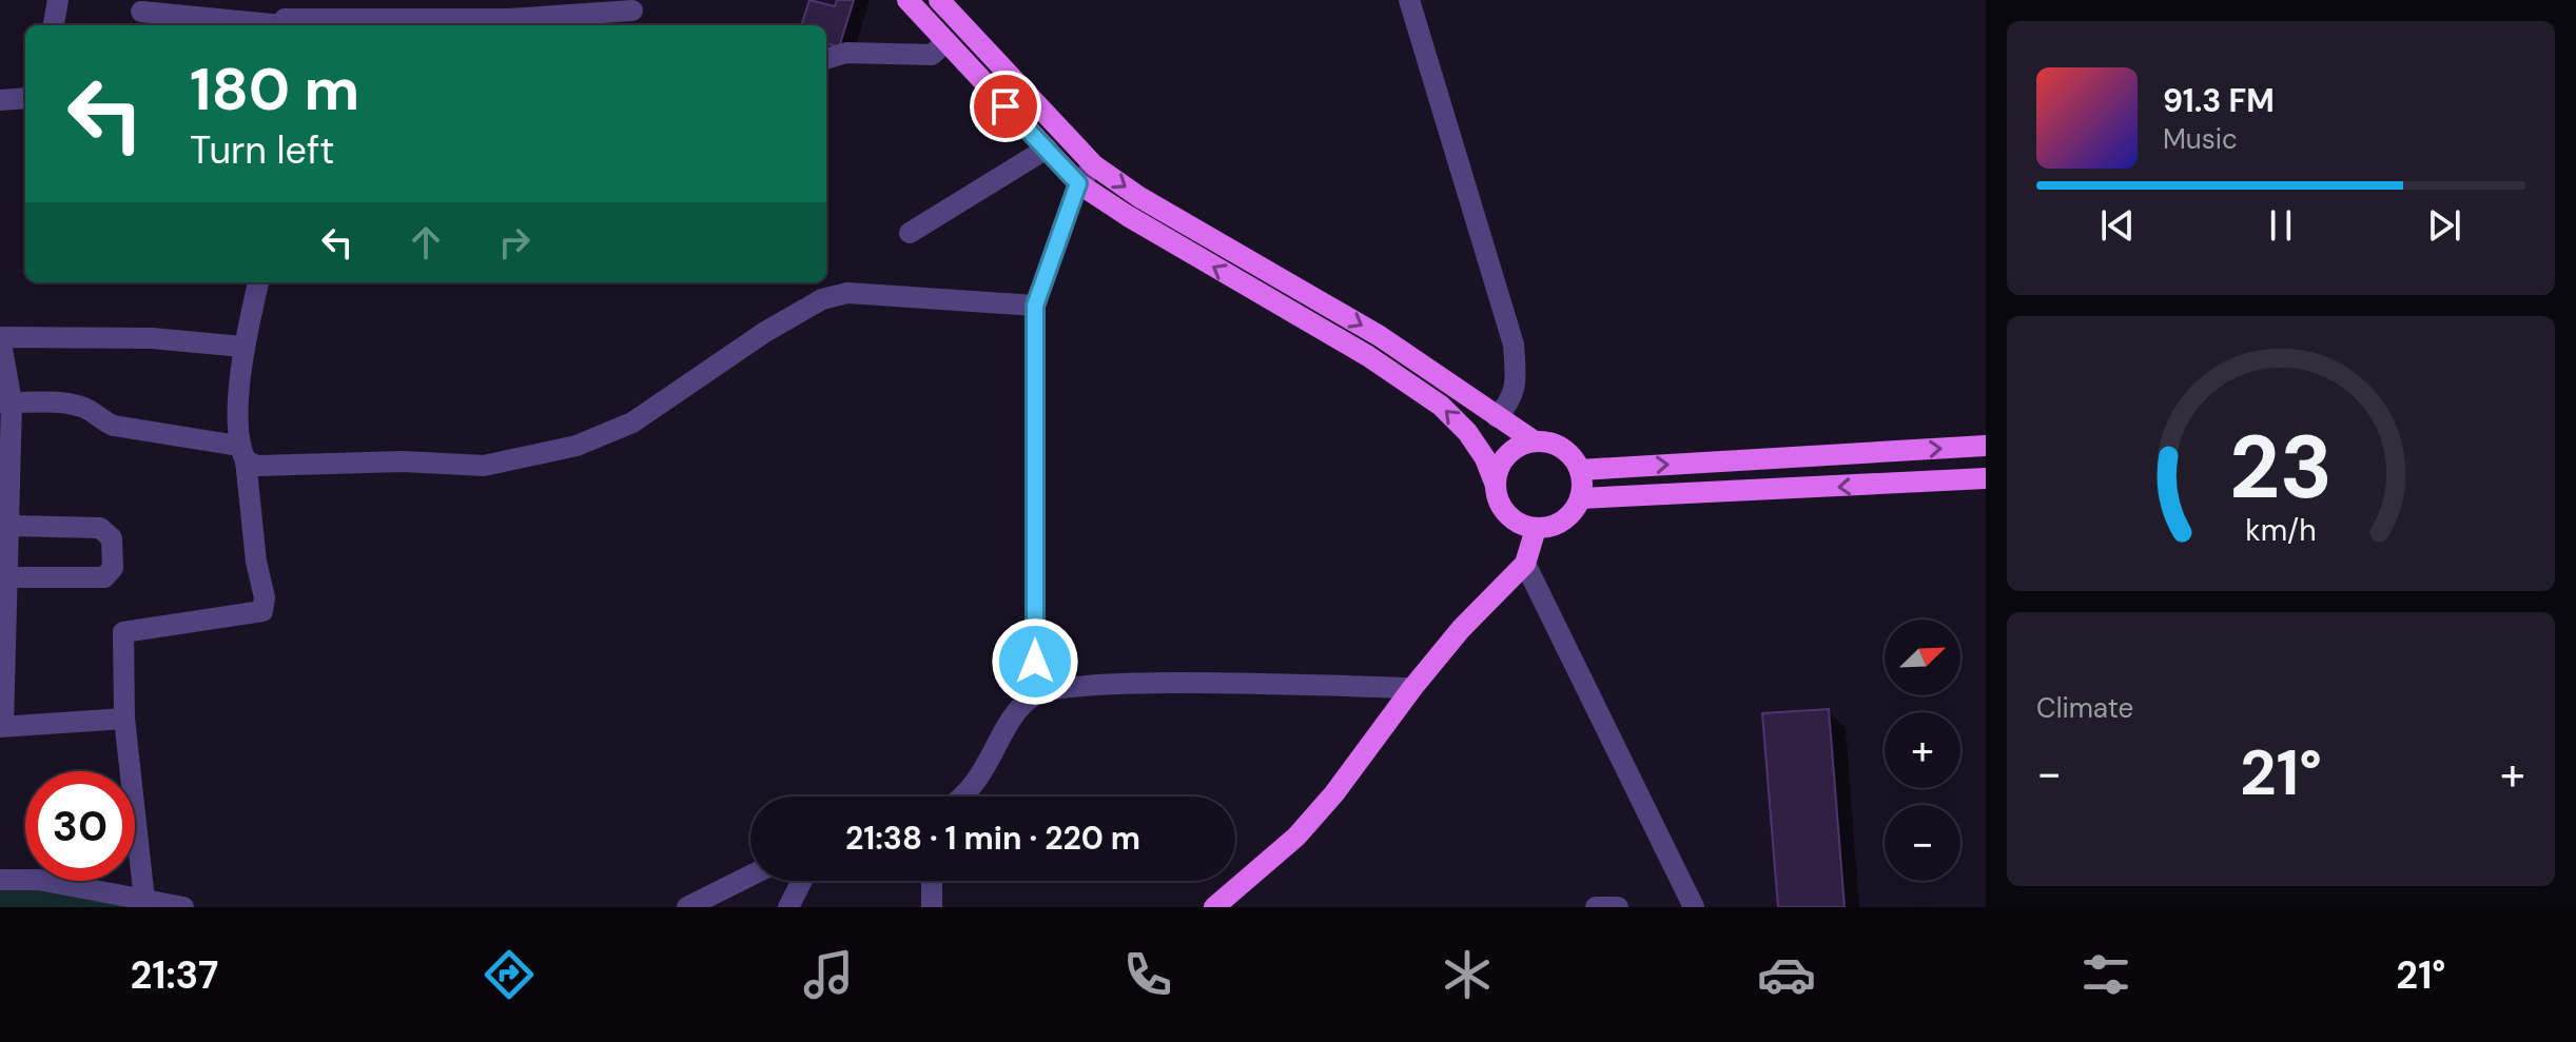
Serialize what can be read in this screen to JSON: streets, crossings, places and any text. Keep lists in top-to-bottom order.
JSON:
{
  "north": "top right",
  "page": {
    "turn": ["180 m", "Turn left"],
    "song": ["91.3 FM", "Music"],
    "tile": "Climate",
    "map_buttons": ["+", "−"],
    "heat": ["−", "21°", "+"],
    "limit": "30",
    "trip": "21:38 · 1 min · 220 m",
    "tabs": ["21:37", "21°"],
    "gauge": ["23", "km/h"]
  }
}
